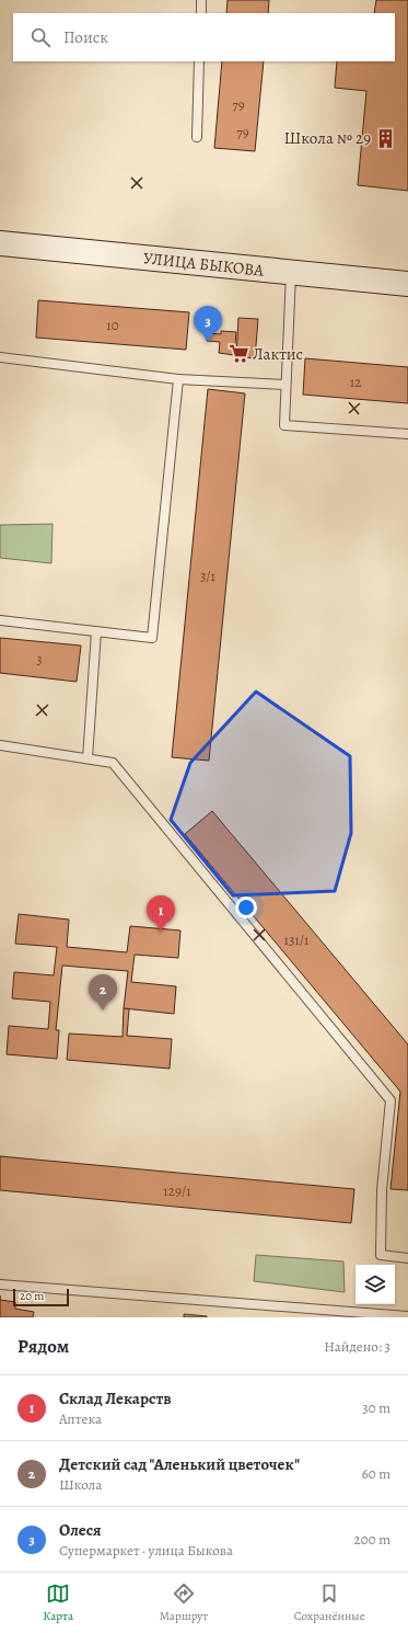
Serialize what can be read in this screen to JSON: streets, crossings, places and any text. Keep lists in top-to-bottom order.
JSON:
{
  "streets": {
    "street": ["УЛИЦА БЫКОВА"]
  },
  "places": {
    "building": ["Школа № 29"],
    "supermarket": ["Лактис"]
  },
  "house_numbers": [
    "79",
    "79",
    "10",
    "12",
    "3/1",
    "3",
    "131/1",
    "129/1"
  ],
  "scale_bar": "20 m",
  "page": {
    "search": "Поиск",
    "pins": ["3", "1", "2"],
    "scale": "20 m",
    "heading": ["Рядом", "Найдено: 3"],
    "list": [
      {
        "mark": "1",
        "name": "Склад Лекарств",
        "note": "Аптека",
        "value": "30 m"
      },
      {
        "mark": "2",
        "name": "Детский сад \"Аленький цветочек\"",
        "note": "Школа",
        "value": "60 m"
      },
      {
        "mark": "3",
        "name": "Олеся",
        "note": "Супермаркет · улица Быкова",
        "value": "200 m"
      }
    ],
    "nav": ["Карта", "Маршрут", "Сохранённые"]
  }
}
